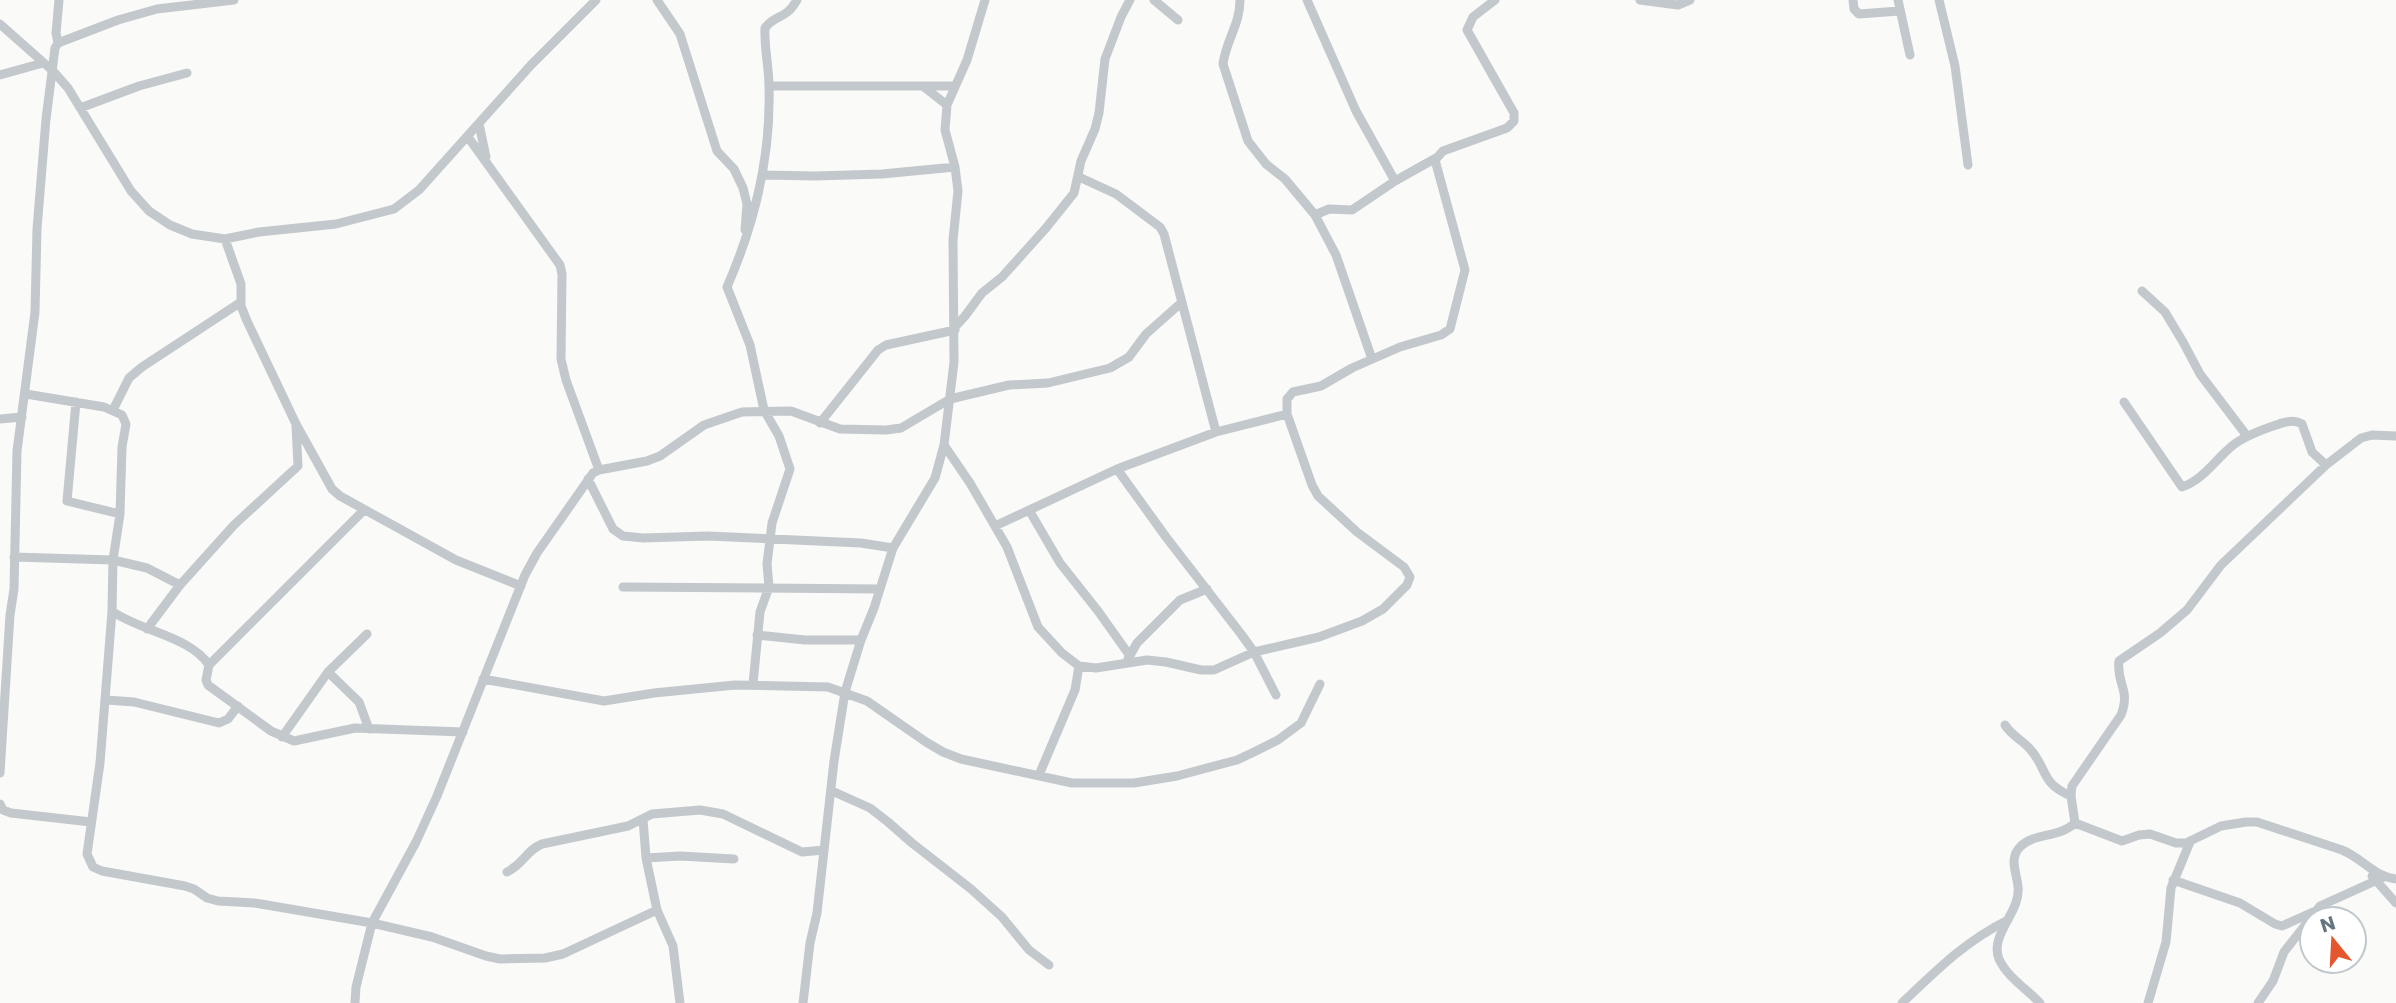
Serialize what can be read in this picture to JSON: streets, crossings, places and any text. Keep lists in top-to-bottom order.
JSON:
{
  "north": "top"
}
